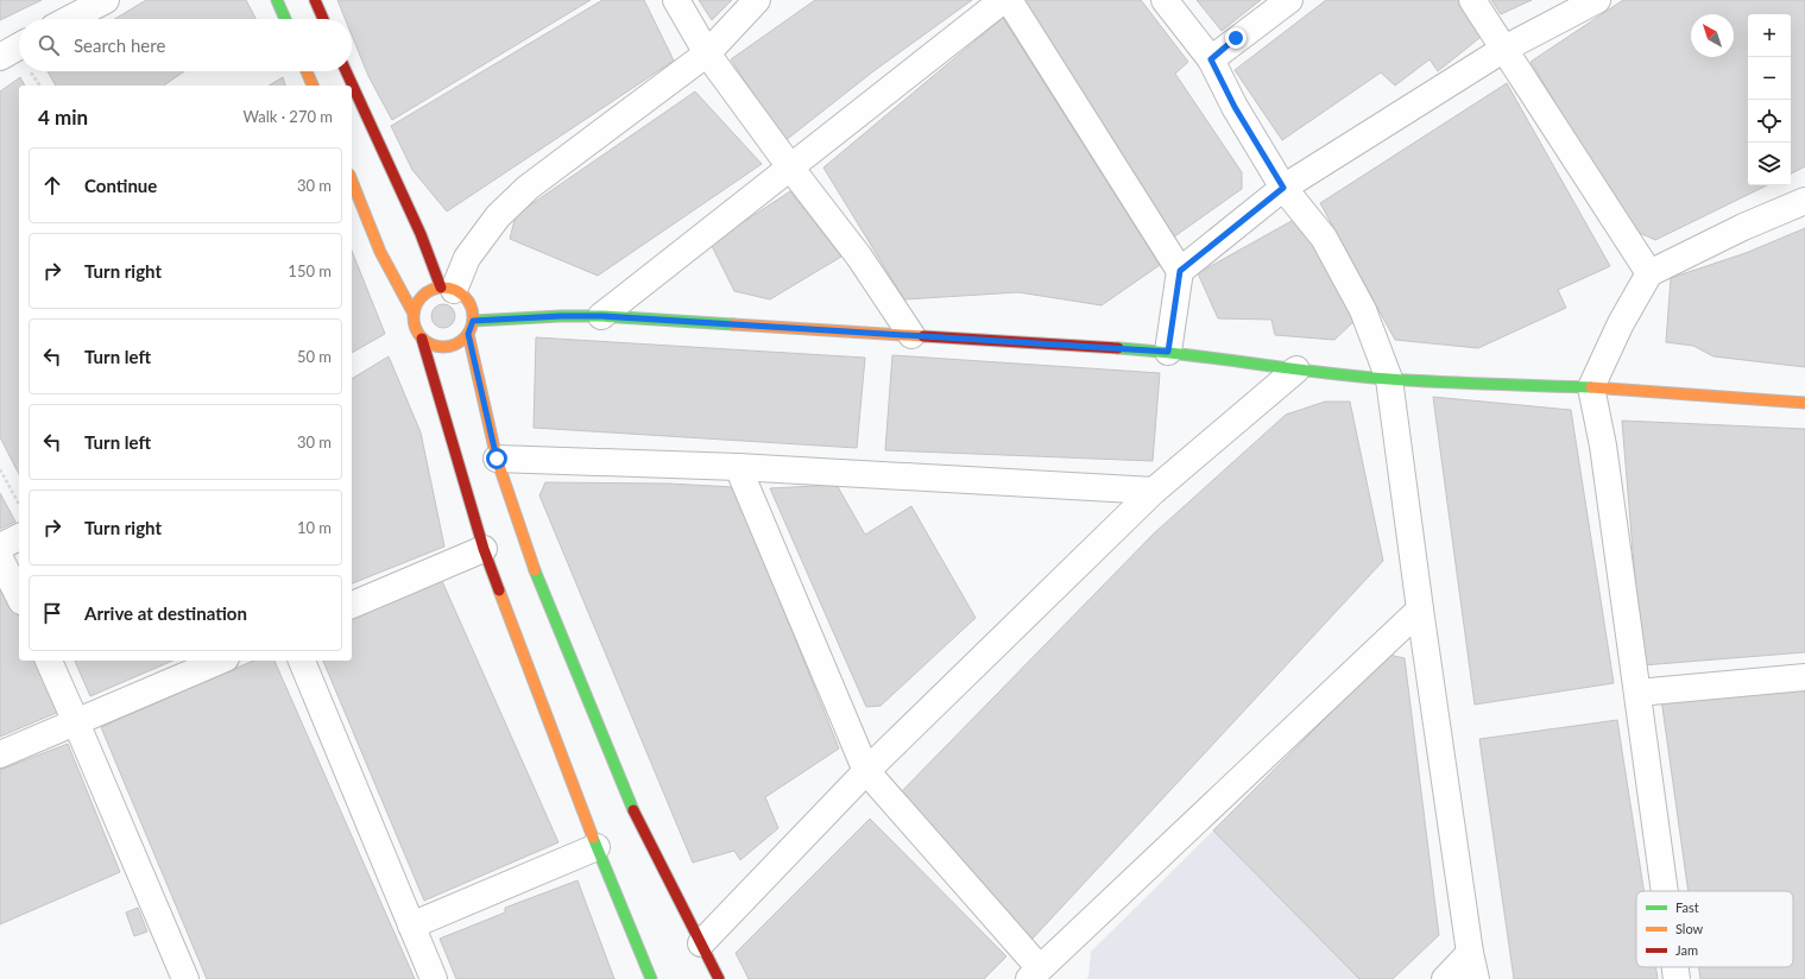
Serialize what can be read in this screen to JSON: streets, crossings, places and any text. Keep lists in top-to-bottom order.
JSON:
{
  "legend": ["Fast", "Slow", "Jam"],
  "north": "top left",
  "page": {
    "map_buttons": ["+", "−"],
    "search": "Search here",
    "heading": ["4 min", "Walk · 270 m"],
    "list": [
      ["Continue", "30 m"],
      ["Turn right", "150 m"],
      ["Turn left", "50 m"],
      ["Turn left", "30 m"],
      ["Turn right", "10 m"],
      "Arrive at destination"
    ]
  }
}
